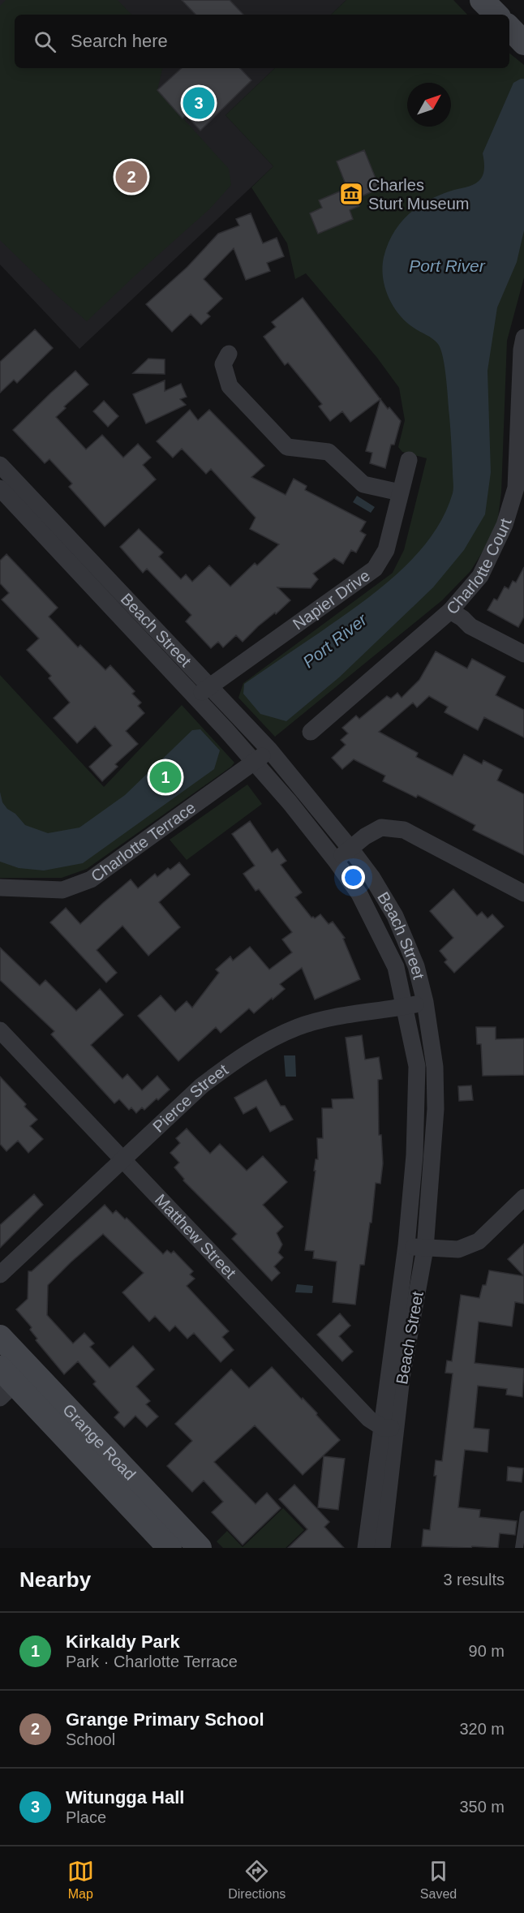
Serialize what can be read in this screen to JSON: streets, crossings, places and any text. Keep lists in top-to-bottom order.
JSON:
{
  "streets": {
    "main road": ["Grange Road"],
    "street": [
      "Charlotte Court",
      "Napier Drive",
      "Beach Street",
      "Charlotte Terrace",
      "Pierce Street",
      "Matthew Street"
    ]
  },
  "crossings": [
    ["Napier Drive", "Beach Street"],
    ["Beach Street", "Charlotte Terrace"],
    ["Beach Street", "Pierce Street"],
    ["Beach Street", "Matthew Street"],
    ["Pierce Street", "Matthew Street"]
  ],
  "water": ["Port River"],
  "places": {
    "museum": ["Charles Sturt Museum"]
  },
  "north": "top right",
  "page": {
    "search": "Search here",
    "pins": ["3", "2", "1"],
    "heading": ["Nearby", "3 results"],
    "list": [
      {
        "mark": "1",
        "name": "Kirkaldy Park",
        "note": "Park · Charlotte Terrace",
        "value": "90 m"
      },
      {
        "mark": "2",
        "name": "Grange Primary School",
        "note": "School",
        "value": "320 m"
      },
      {
        "mark": "3",
        "name": "Witungga Hall",
        "note": "Place",
        "value": "350 m"
      }
    ],
    "nav": ["Map", "Directions", "Saved"]
  }
}
